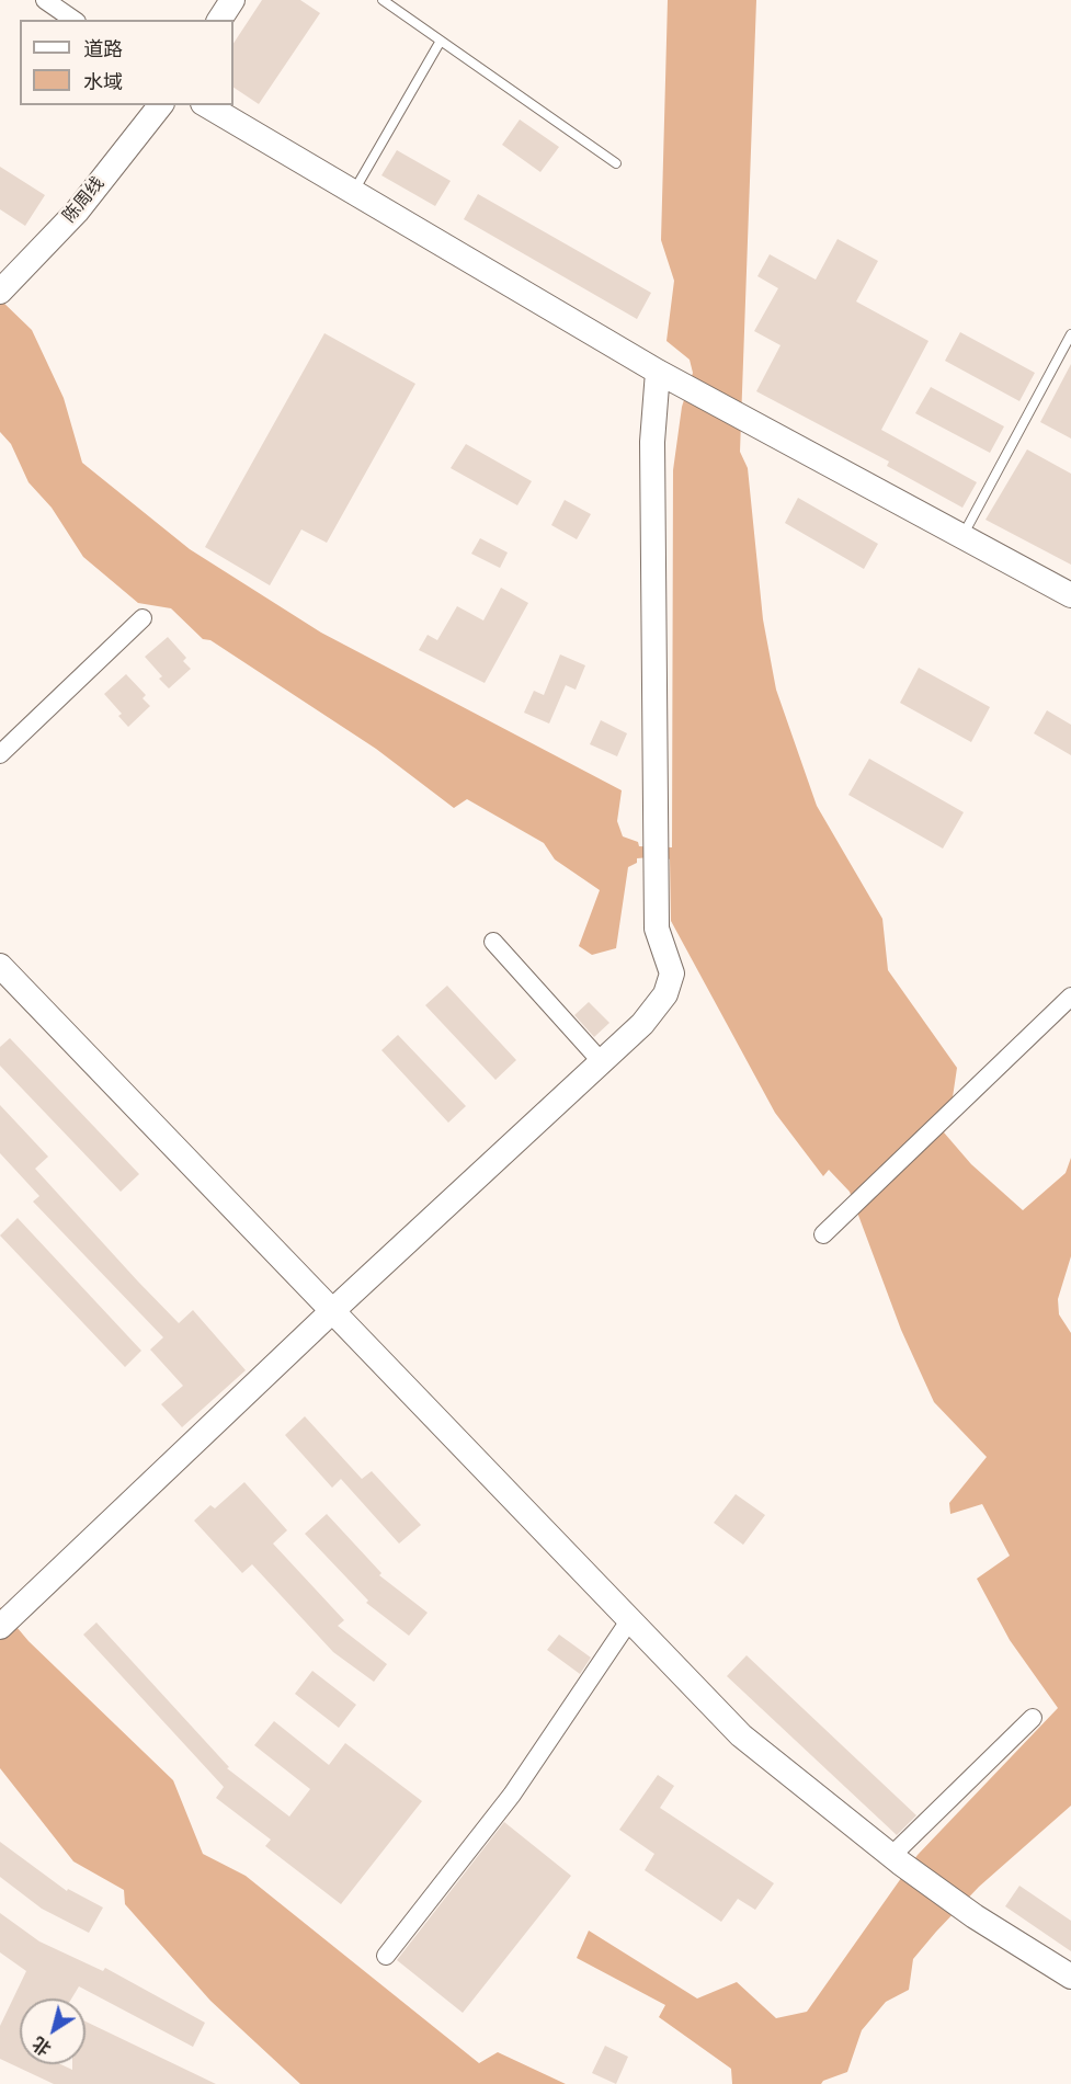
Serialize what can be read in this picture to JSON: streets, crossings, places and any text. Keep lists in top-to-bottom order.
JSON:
{
  "streets": {
    "street": ["陈周线"]
  },
  "legend": ["道路", "水域"],
  "north": "bottom left"
}
